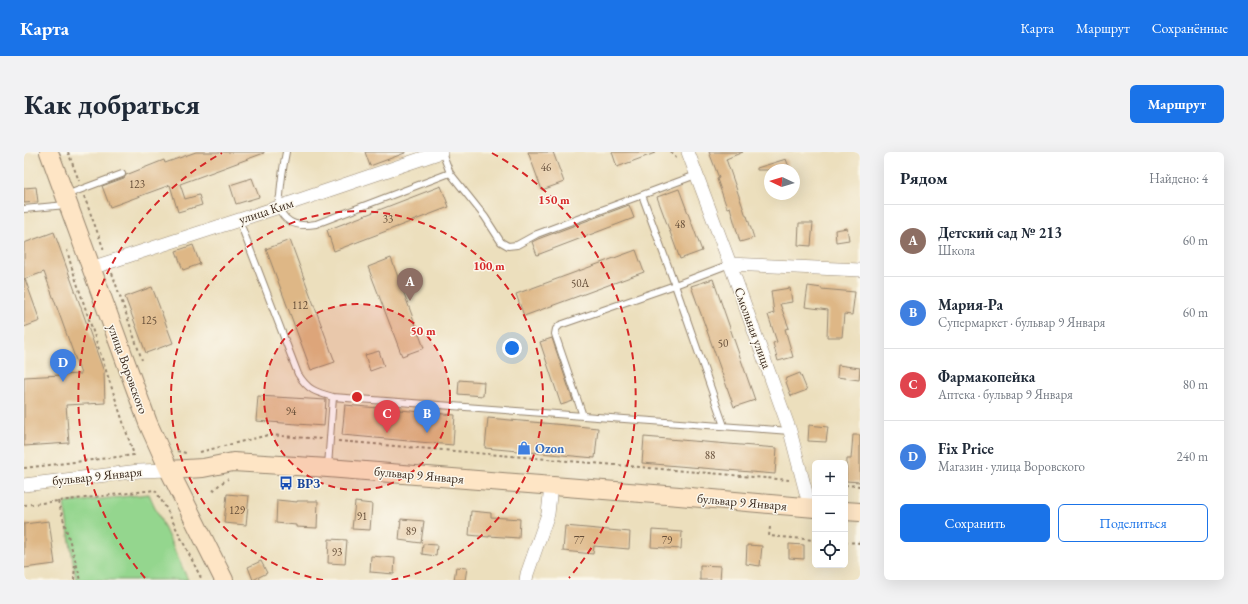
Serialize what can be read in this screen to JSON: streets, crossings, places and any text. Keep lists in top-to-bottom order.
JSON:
{
  "streets": {
    "main road": ["улица Воровского", "бульвар 9 Января"],
    "street": ["улица Ким", "Смольная улица"]
  },
  "crossings": [
    ["улица Ким", "улица Воровского"],
    ["улица Воровского", "бульвар 9 Января"]
  ],
  "places": {
    "shop": ["Ozon"],
    "bus stop": ["ВРЗ"]
  },
  "house_numbers": [
    "46",
    "123",
    "33",
    "48",
    "50А",
    "112",
    "125",
    "50",
    "94",
    "88",
    "129",
    "91",
    "89",
    "77",
    "79",
    "93"
  ],
  "north": "left",
  "page": {
    "header": "Карта",
    "nav": ["Карта", "Маршрут", "Сохранённые"],
    "buttons": [
      "Маршрут",
      ["Сохранить", "Поделиться"]
    ],
    "title": "Как добраться",
    "heading": ["Рядом", "Найдено: 4"],
    "list": [
      {
        "mark": "A",
        "name": "Детский сад № 213",
        "note": "Школа",
        "value": "60 m"
      },
      {
        "mark": "B",
        "name": "Мария-Ра",
        "note": "Супермаркет · бульвар 9 Января",
        "value": "60 m"
      },
      {
        "mark": "C",
        "name": "Фармакопейка",
        "note": "Аптека · бульвар 9 Января",
        "value": "80 m"
      },
      {
        "mark": "D",
        "name": "Fix Price",
        "note": "Магазин · улица Воровского",
        "value": "240 m"
      }
    ],
    "pins": [
      "A",
      "D",
      "B",
      "C"
    ],
    "map_buttons": ["+", "−"]
  },
  "rings": ["150 m", "100 m", "50 m"]
}
